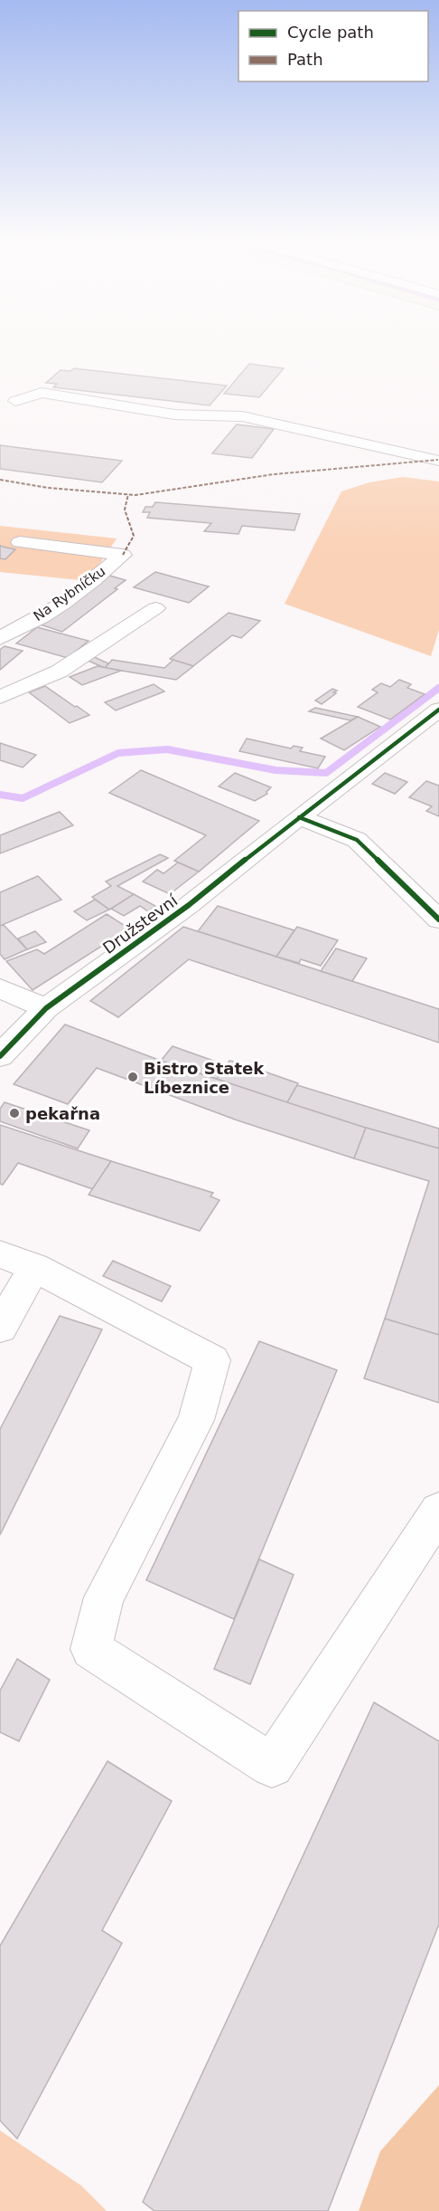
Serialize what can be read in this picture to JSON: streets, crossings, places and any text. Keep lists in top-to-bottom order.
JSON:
{
  "streets": {
    "street": ["Na Rybníčku", "Družstevní"]
  },
  "places": ["Bistro Statek Líbeznice", "pekařna"],
  "legend": ["Cycle path", "Path"]
}
